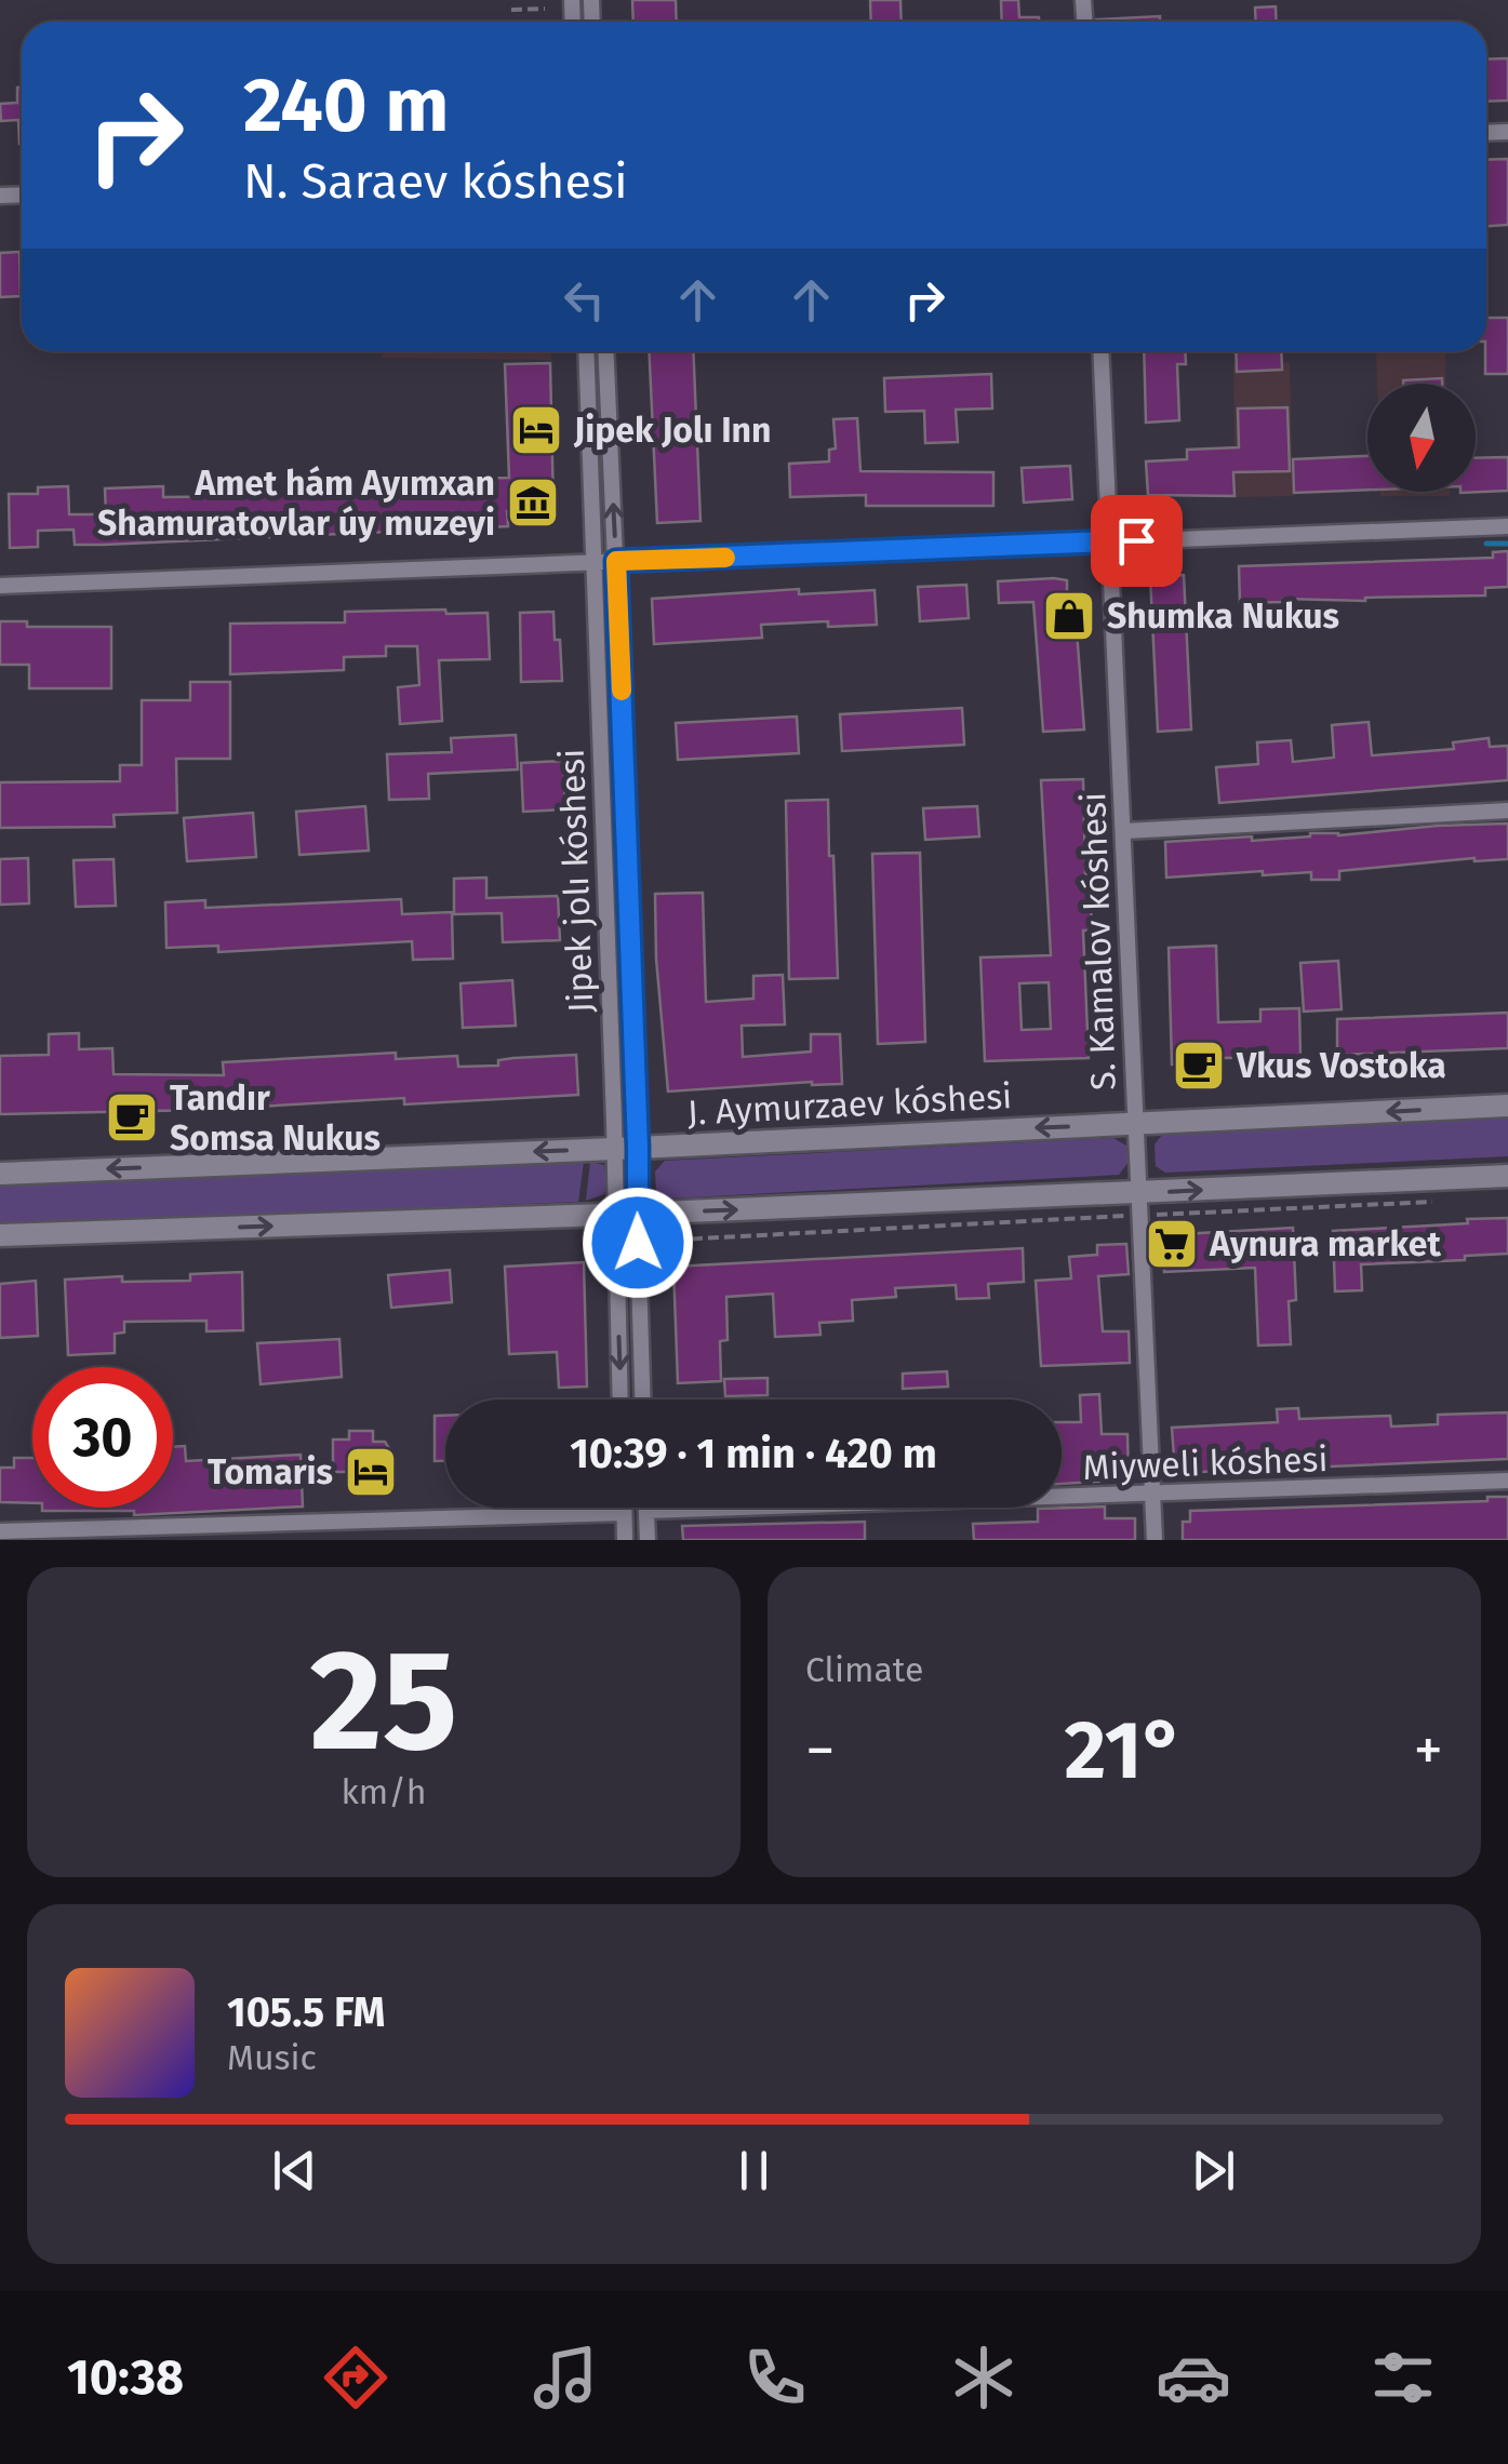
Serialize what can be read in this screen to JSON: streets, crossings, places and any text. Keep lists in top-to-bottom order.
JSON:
{
  "streets": {
    "street": [
      "Jipek jolı kóshesi",
      "S. Kamalov kóshesi",
      "J. Aymurzaev kóshesi",
      "Miyweli kóshesi"
    ]
  },
  "crossings": [
    ["Jipek jolı kóshesi", "J. Aymurzaev kóshesi"],
    ["S. Kamalov kóshesi", "J. Aymurzaev kóshesi"],
    ["S. Kamalov kóshesi", "Miyweli kóshesi"]
  ],
  "places": {
    "hotel": ["Jipek Jolı Inn", "Tomaris"],
    "museum": ["Amet hám Ayımxan Shamuratovlar úy muzeyi"],
    "shop": ["Shumka Nukus"],
    "cafe": ["Vkus Vostoka", "Tandır Somsa Nukus"],
    "supermarket": ["Aynura market"]
  },
  "north": "bottom",
  "page": {
    "turn": ["240 m", "N. Saraev kóshesi"],
    "limit": "30",
    "trip": "10:39 · 1 min · 420 m",
    "tile": [
      ["25", "km/h"],
      "Climate"
    ],
    "heat": ["−", "21°", "+"],
    "song": ["105.5 FM", "Music"],
    "tabs": "10:38"
  }
}
